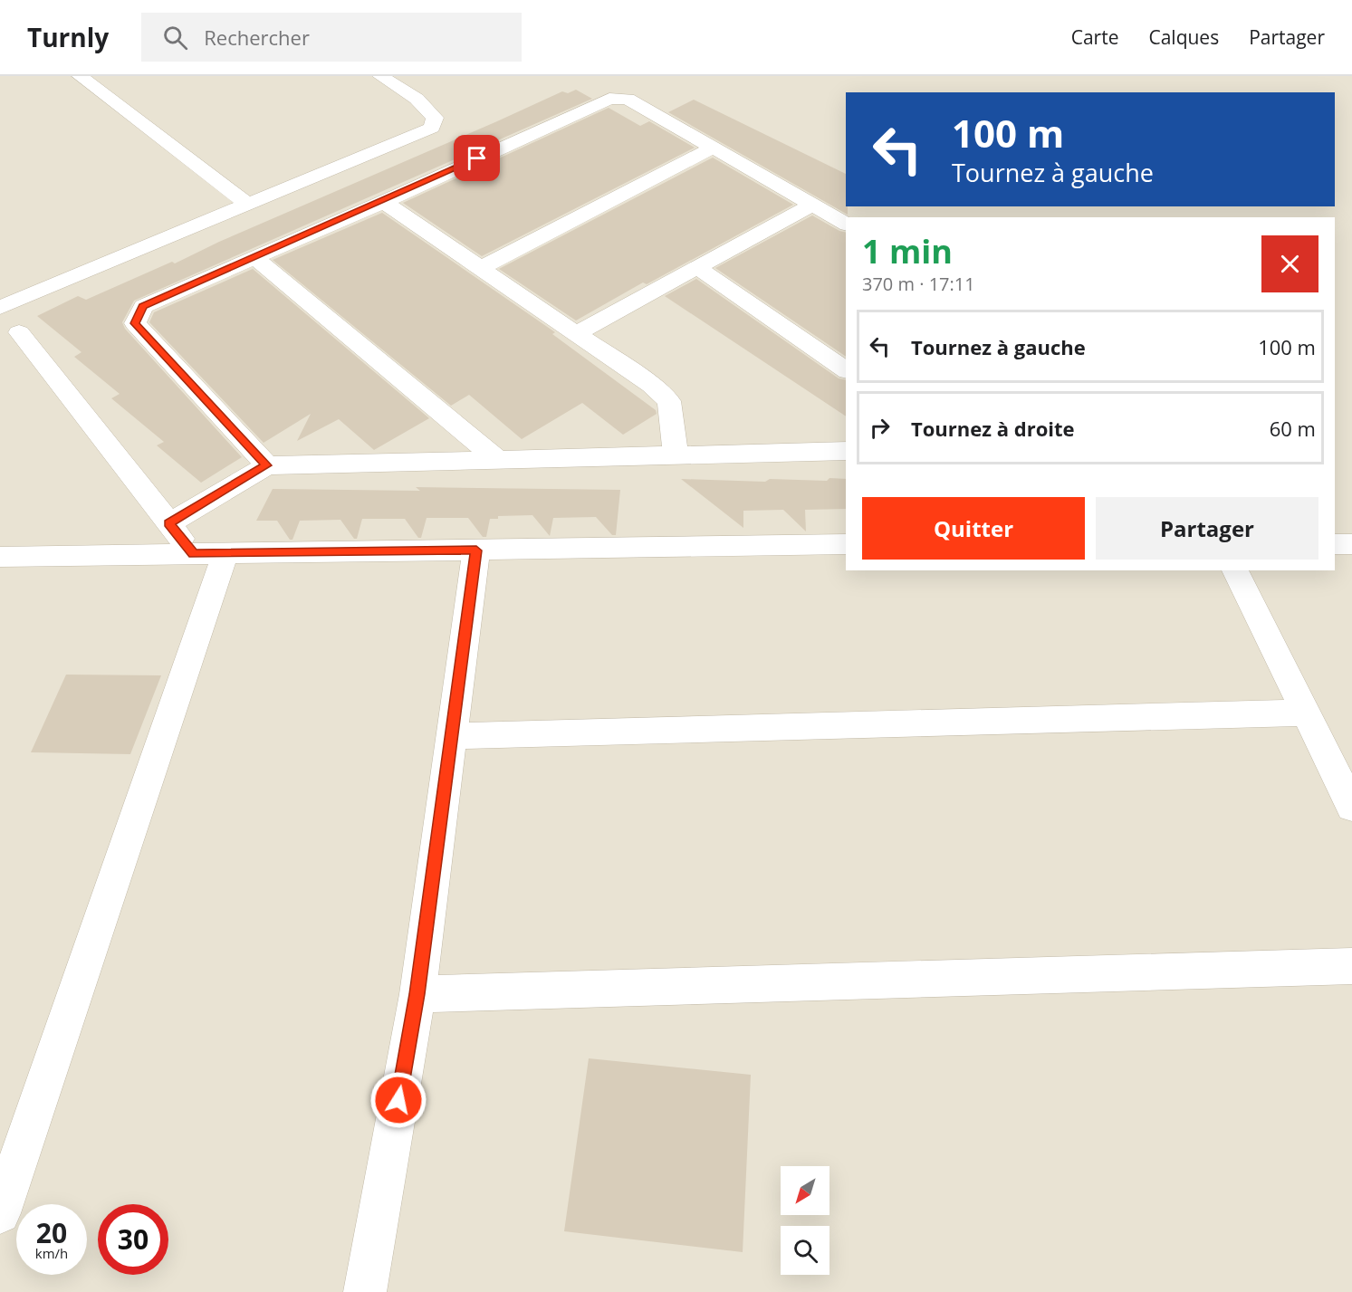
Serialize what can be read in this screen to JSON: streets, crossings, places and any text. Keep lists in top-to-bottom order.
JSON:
{
  "north": "bottom left",
  "page": {
    "header": "Turnly",
    "search": "Rechercher",
    "nav": ["Carte", "Calques", "Partager"],
    "turn": ["100 m", "Tournez à gauche"],
    "heading": ["1 min", "370 m · 17:11"],
    "list": [
      {
        "name": "Tournez à gauche",
        "value": "100 m"
      },
      {
        "name": "Tournez à droite",
        "value": "60 m"
      }
    ],
    "buttons": ["Quitter", "Partager"],
    "speed": "20 km/h",
    "limit": "30"
  }
}
